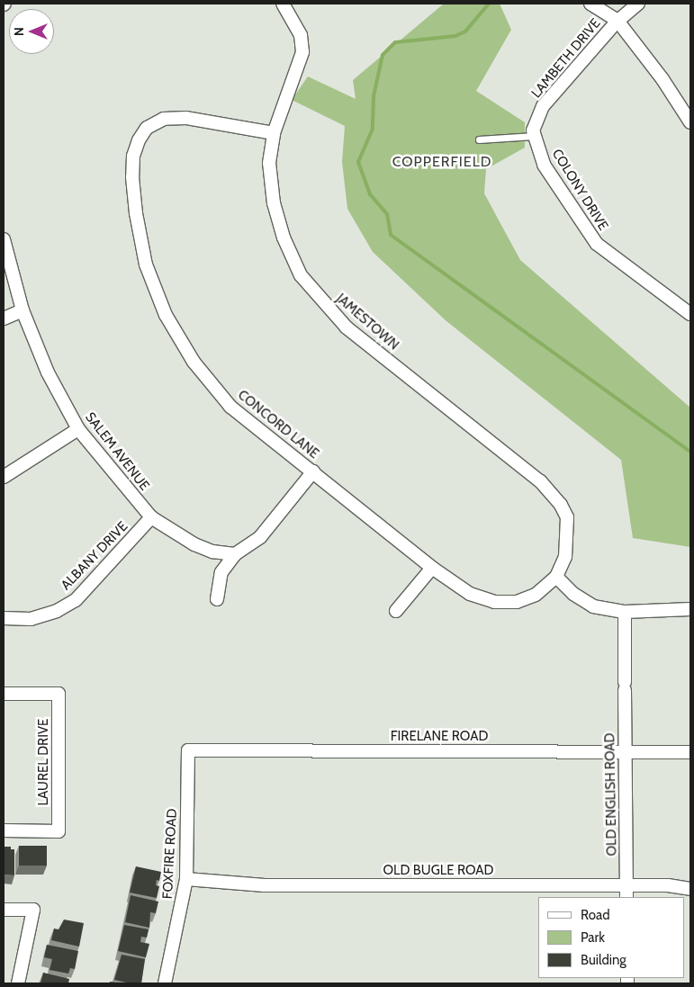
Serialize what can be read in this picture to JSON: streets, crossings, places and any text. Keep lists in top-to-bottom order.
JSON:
{
  "streets": {
    "street": [
      "LAMBETH DRIVE",
      "COLONY DRIVE",
      "JAMESTOWN",
      "CONCORD LANE",
      "SALEM AVENUE",
      "ALBANY DRIVE",
      "FIRELANE ROAD",
      "LAUREL DRIVE",
      "OLD ENGLISH ROAD",
      "FOXFIRE ROAD",
      "OLD BUGLE ROAD"
    ]
  },
  "crossings": [
    ["LAMBETH DRIVE", "COLONY DRIVE"],
    ["JAMESTOWN", "CONCORD LANE"],
    ["SALEM AVENUE", "ALBANY DRIVE"],
    ["FIRELANE ROAD", "OLD ENGLISH ROAD"],
    ["FIRELANE ROAD", "FOXFIRE ROAD"],
    ["OLD ENGLISH ROAD", "OLD BUGLE ROAD"],
    ["FOXFIRE ROAD", "OLD BUGLE ROAD"]
  ],
  "districts": ["COPPERFIELD"],
  "legend": ["Road", "Park", "Building"],
  "north": "left"
}
